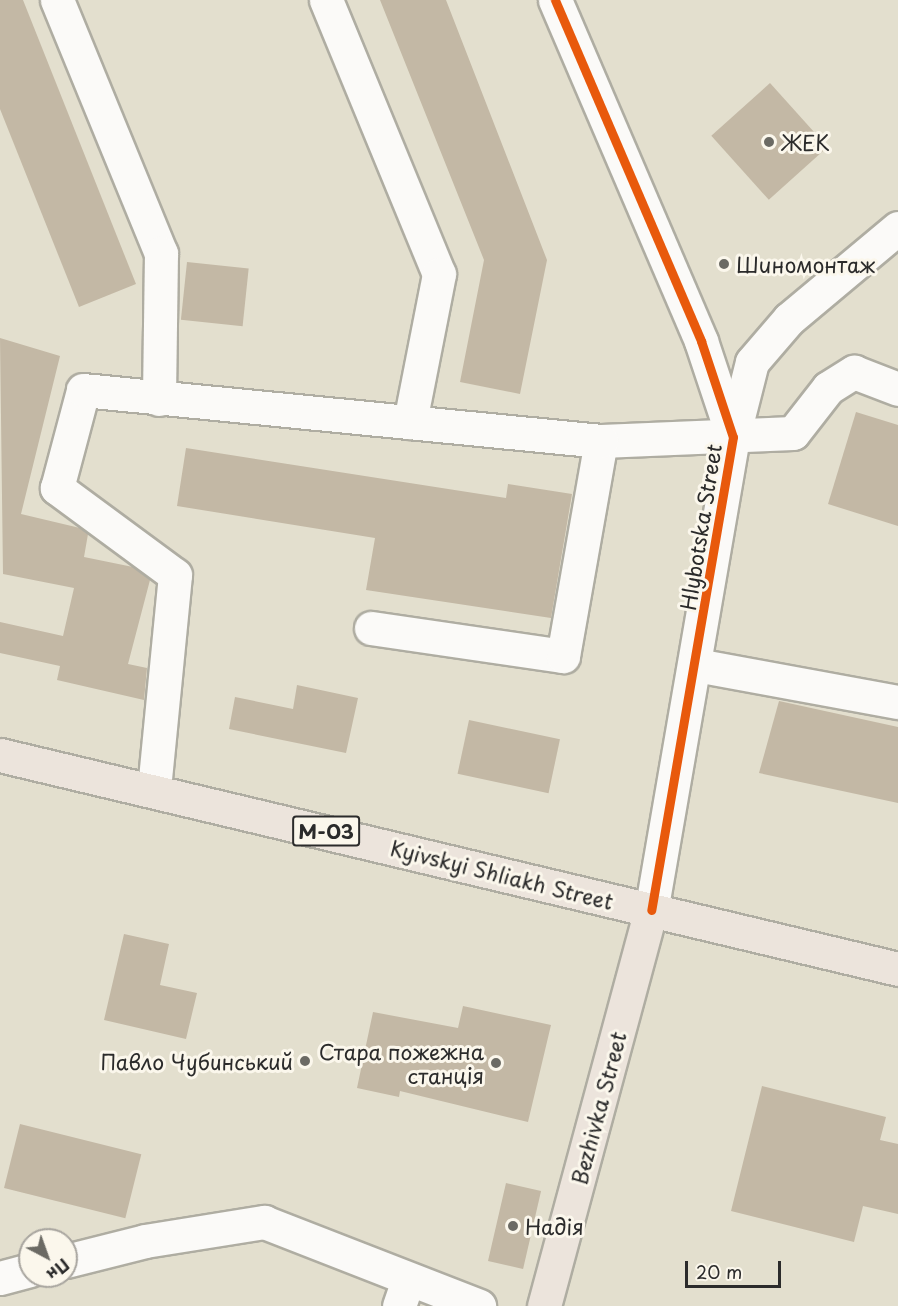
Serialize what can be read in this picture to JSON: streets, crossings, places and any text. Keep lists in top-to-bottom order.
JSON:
{
  "streets": {
    "main road": ["М-03", "Kyivskyi Shliakh Street", "Bezhivka Street"],
    "street": ["Hlybotska Street"]
  },
  "crossings": [
    ["Hlybotska Street", "Kyivskyi Shliakh Street"],
    ["Hlybotska Street", "Bezhivka Street"],
    ["Kyivskyi Shliakh Street", "Bezhivka Street"]
  ],
  "places": [
    "ЖЕК",
    "Шиномонтаж",
    "Павло Чубинський",
    "Стара пожежна станція",
    "Надія"
  ],
  "scale_bar": "20 m",
  "north": "bottom right"
}
